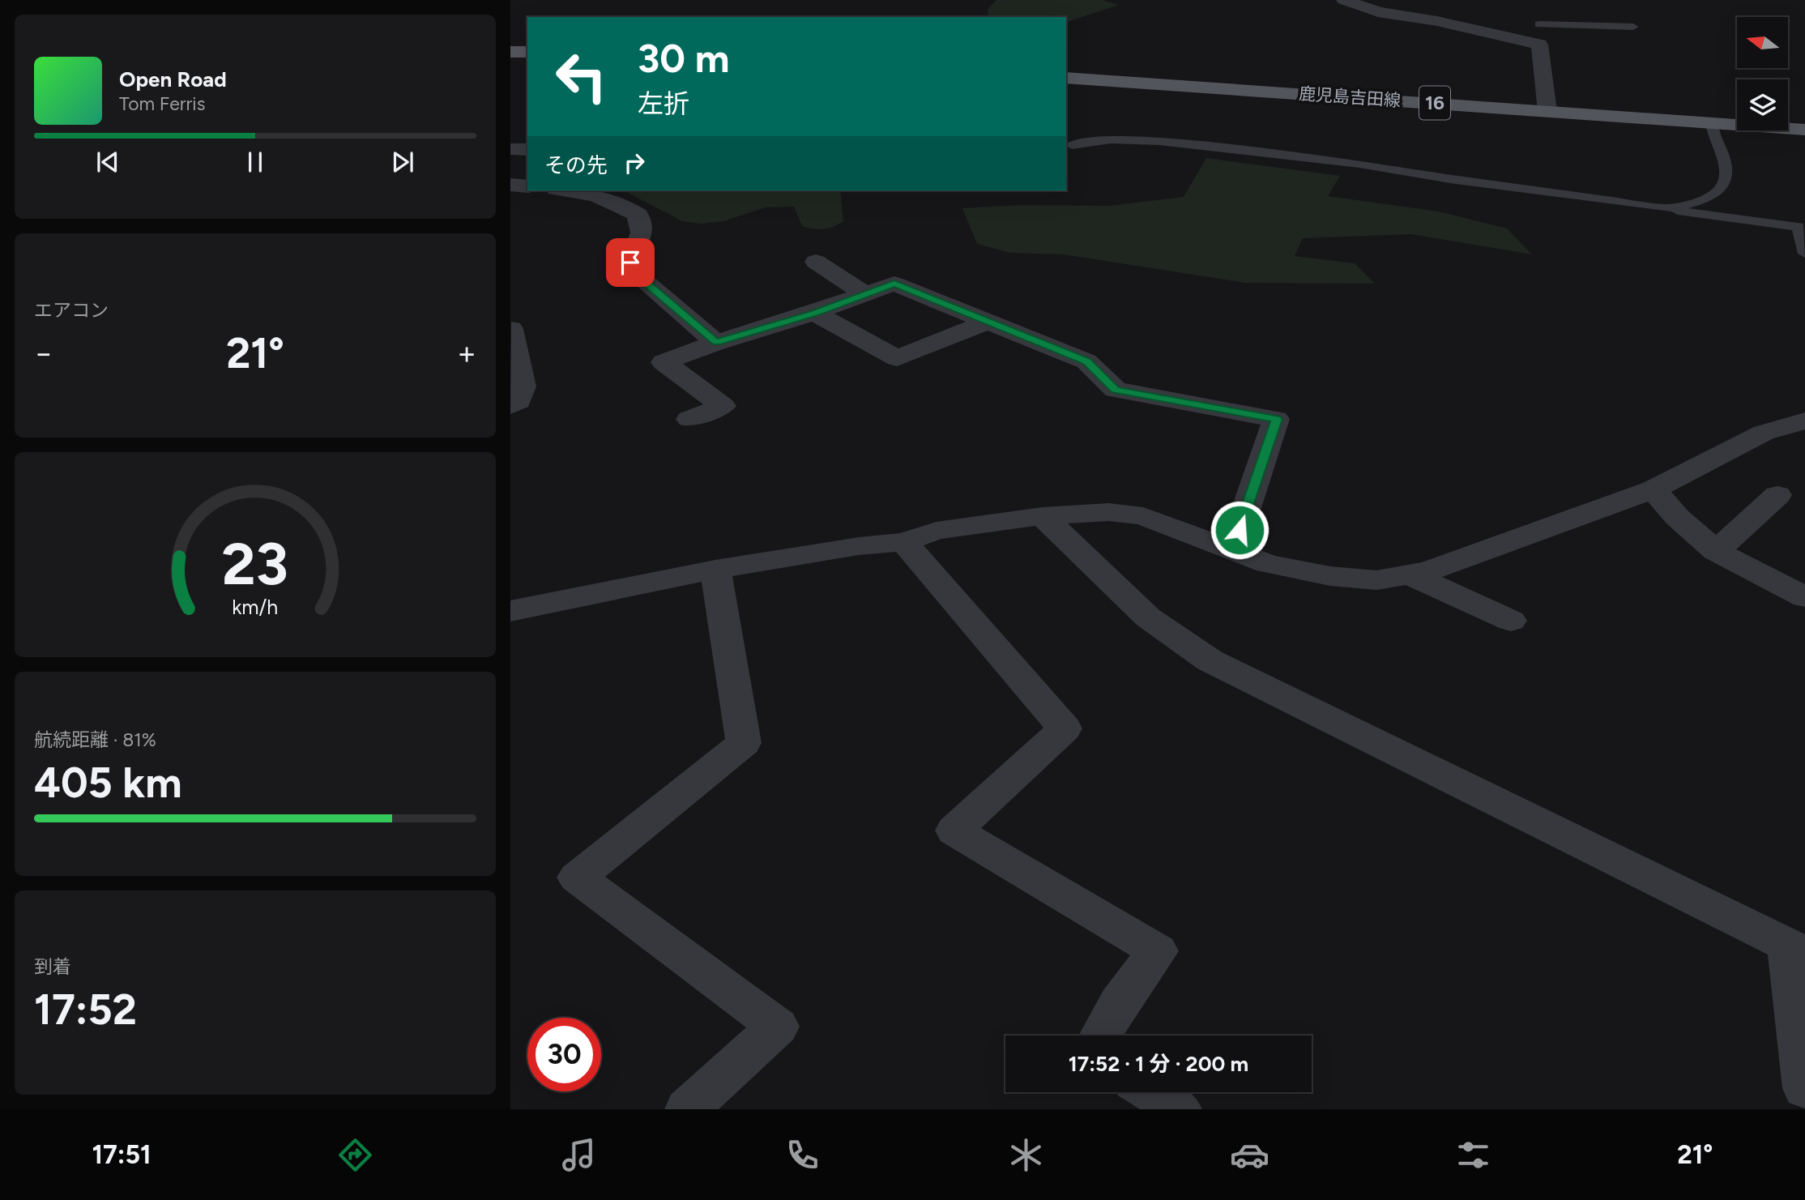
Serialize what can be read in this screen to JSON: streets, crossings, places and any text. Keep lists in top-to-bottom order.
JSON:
{
  "streets": {
    "main road": ["鹿児島吉田線", "16"]
  },
  "north": "left",
  "page": {
    "turn": ["30 m", "左折"],
    "song": ["Open Road", "Tom Ferris"],
    "then": "その先",
    "tile": [
      "エアコン",
      ["航続距離 · 81%", "405 km"],
      ["到着", "17:52"]
    ],
    "heat": ["−", "21°", "+"],
    "limit": "30",
    "trip": "17:52 · 1 分 · 200 m",
    "tabs": ["17:51", "21°"],
    "gauge": ["23", "km/h"]
  }
}
